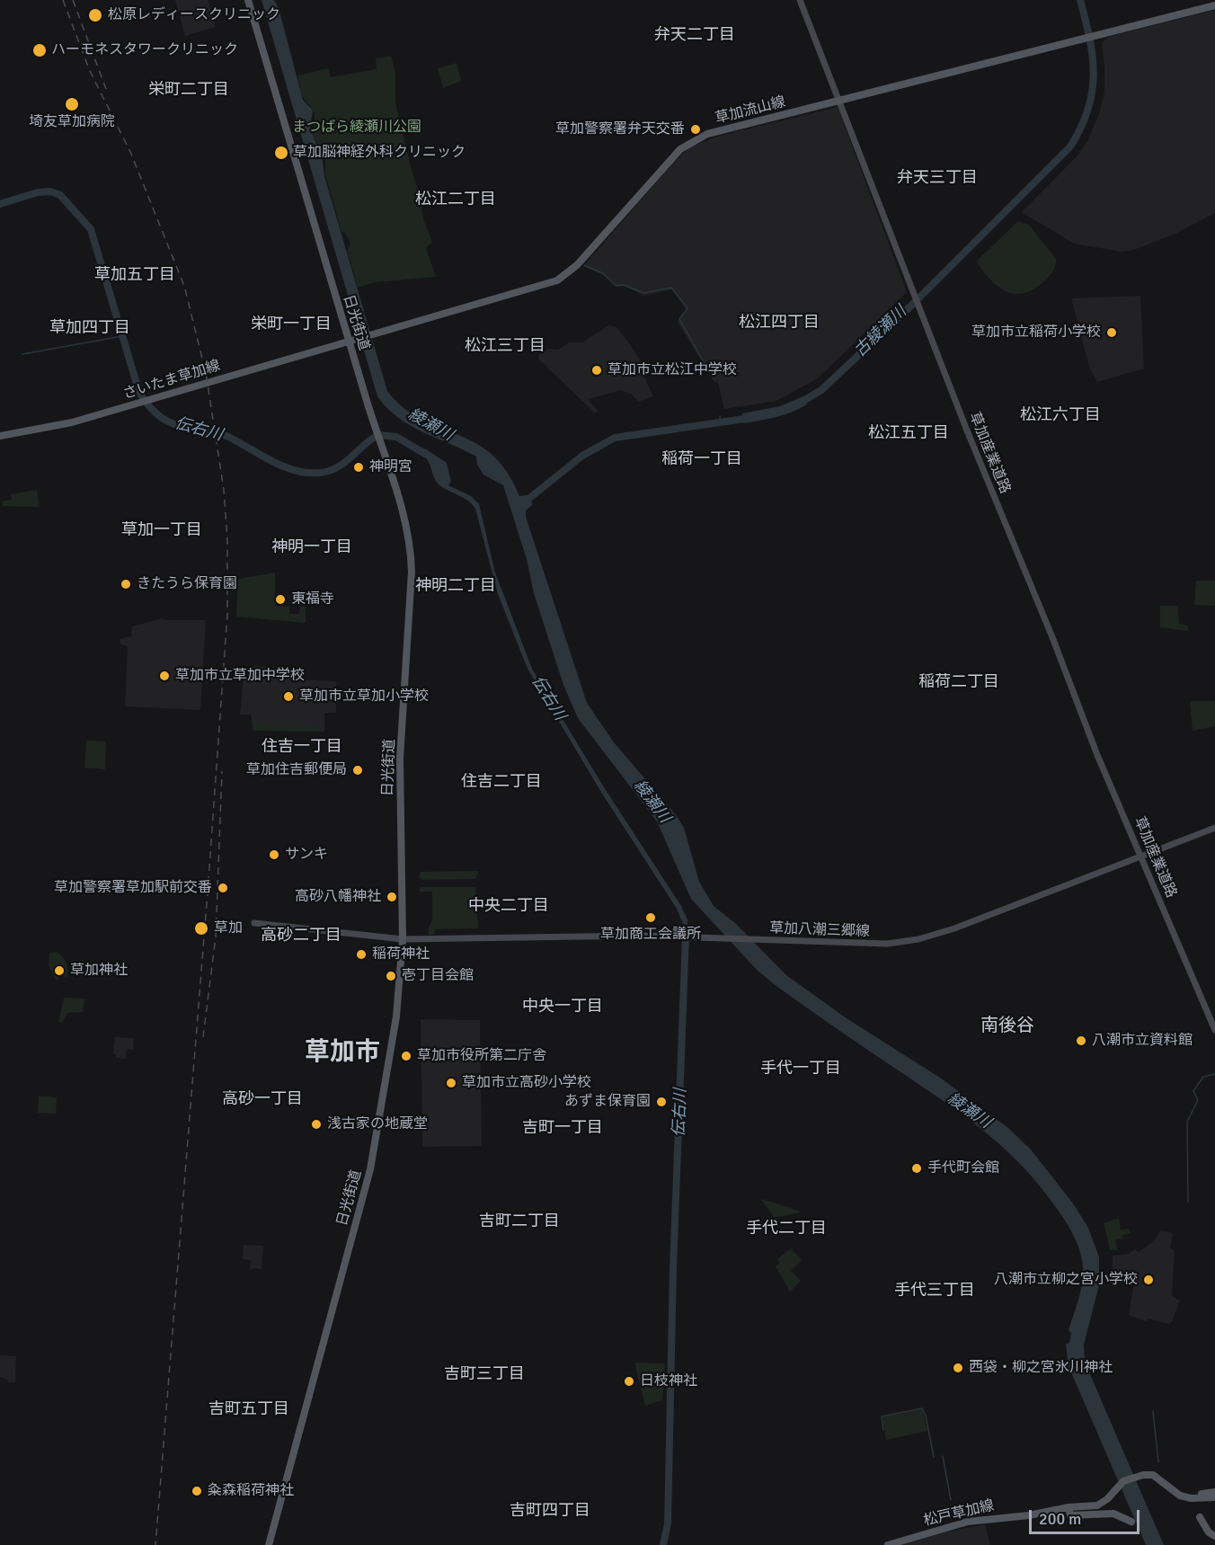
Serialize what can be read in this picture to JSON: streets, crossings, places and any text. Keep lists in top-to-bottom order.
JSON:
{
  "streets": {
    "main road": [
      "草加流山線",
      "日光街道",
      "さいたま草加線",
      "草加産業道路",
      "草加八潮三郷線",
      "松戸草加線"
    ]
  },
  "crossings": [
    ["草加流山線", "日光街道"],
    ["草加流山線", "さいたま草加線"],
    ["草加流山線", "草加産業道路"],
    ["日光街道", "さいたま草加線"],
    ["日光街道", "草加八潮三郷線"],
    ["草加産業道路", "草加八潮三郷線"]
  ],
  "districts": [
    "弁天二丁目",
    "栄町二丁目",
    "弁天三丁目",
    "松江二丁目",
    "草加五丁目",
    "松江四丁目",
    "栄町一丁目",
    "草加四丁目",
    "松江三丁目",
    "松江六丁目",
    "松江五丁目",
    "稲荷一丁目",
    "草加一丁目",
    "神明一丁目",
    "神明二丁目",
    "稲荷二丁目",
    "住吉一丁目",
    "住吉二丁目",
    "中央二丁目",
    "高砂二丁目",
    "中央一丁目",
    "南後谷",
    "草加市",
    "手代一丁目",
    "高砂一丁目",
    "吉町一丁目",
    "吉町二丁目",
    "手代二丁目",
    "手代三丁目",
    "吉町三丁目",
    "吉町五丁目",
    "吉町四丁目"
  ],
  "water": ["古綾瀬川", "綾瀬川", "伝右川"],
  "parks": ["まつばら綾瀬川公園"],
  "places": [
    "松原レディースクリニック",
    "ハーモネスタワークリニック",
    "埼友草加病院",
    "草加警察署弁天交番",
    "草加脳神経外科クリニック",
    "草加市立稲荷小学校",
    "草加市立松江中学校",
    "神明宮",
    "きたうら保育園",
    "東福寺",
    "草加市立草加中学校",
    "草加市立草加小学校",
    "草加住吉郵便局",
    "サンキ",
    "草加警察署草加駅前交番",
    "高砂八幡神社",
    "草加商工会議所",
    "草加",
    "稲荷神社",
    "草加神社",
    "壱丁目会館",
    "八潮市立資料館",
    "草加市役所第二庁舎",
    "草加市立高砂小学校",
    "あずま保育園",
    "浅古家の地蔵堂",
    "手代町会館",
    "八潮市立柳之宮小学校",
    "西袋・柳之宮氷川神社",
    "日枝神社",
    "粂森稲荷神社"
  ],
  "scale_bar": "200 m"
}
